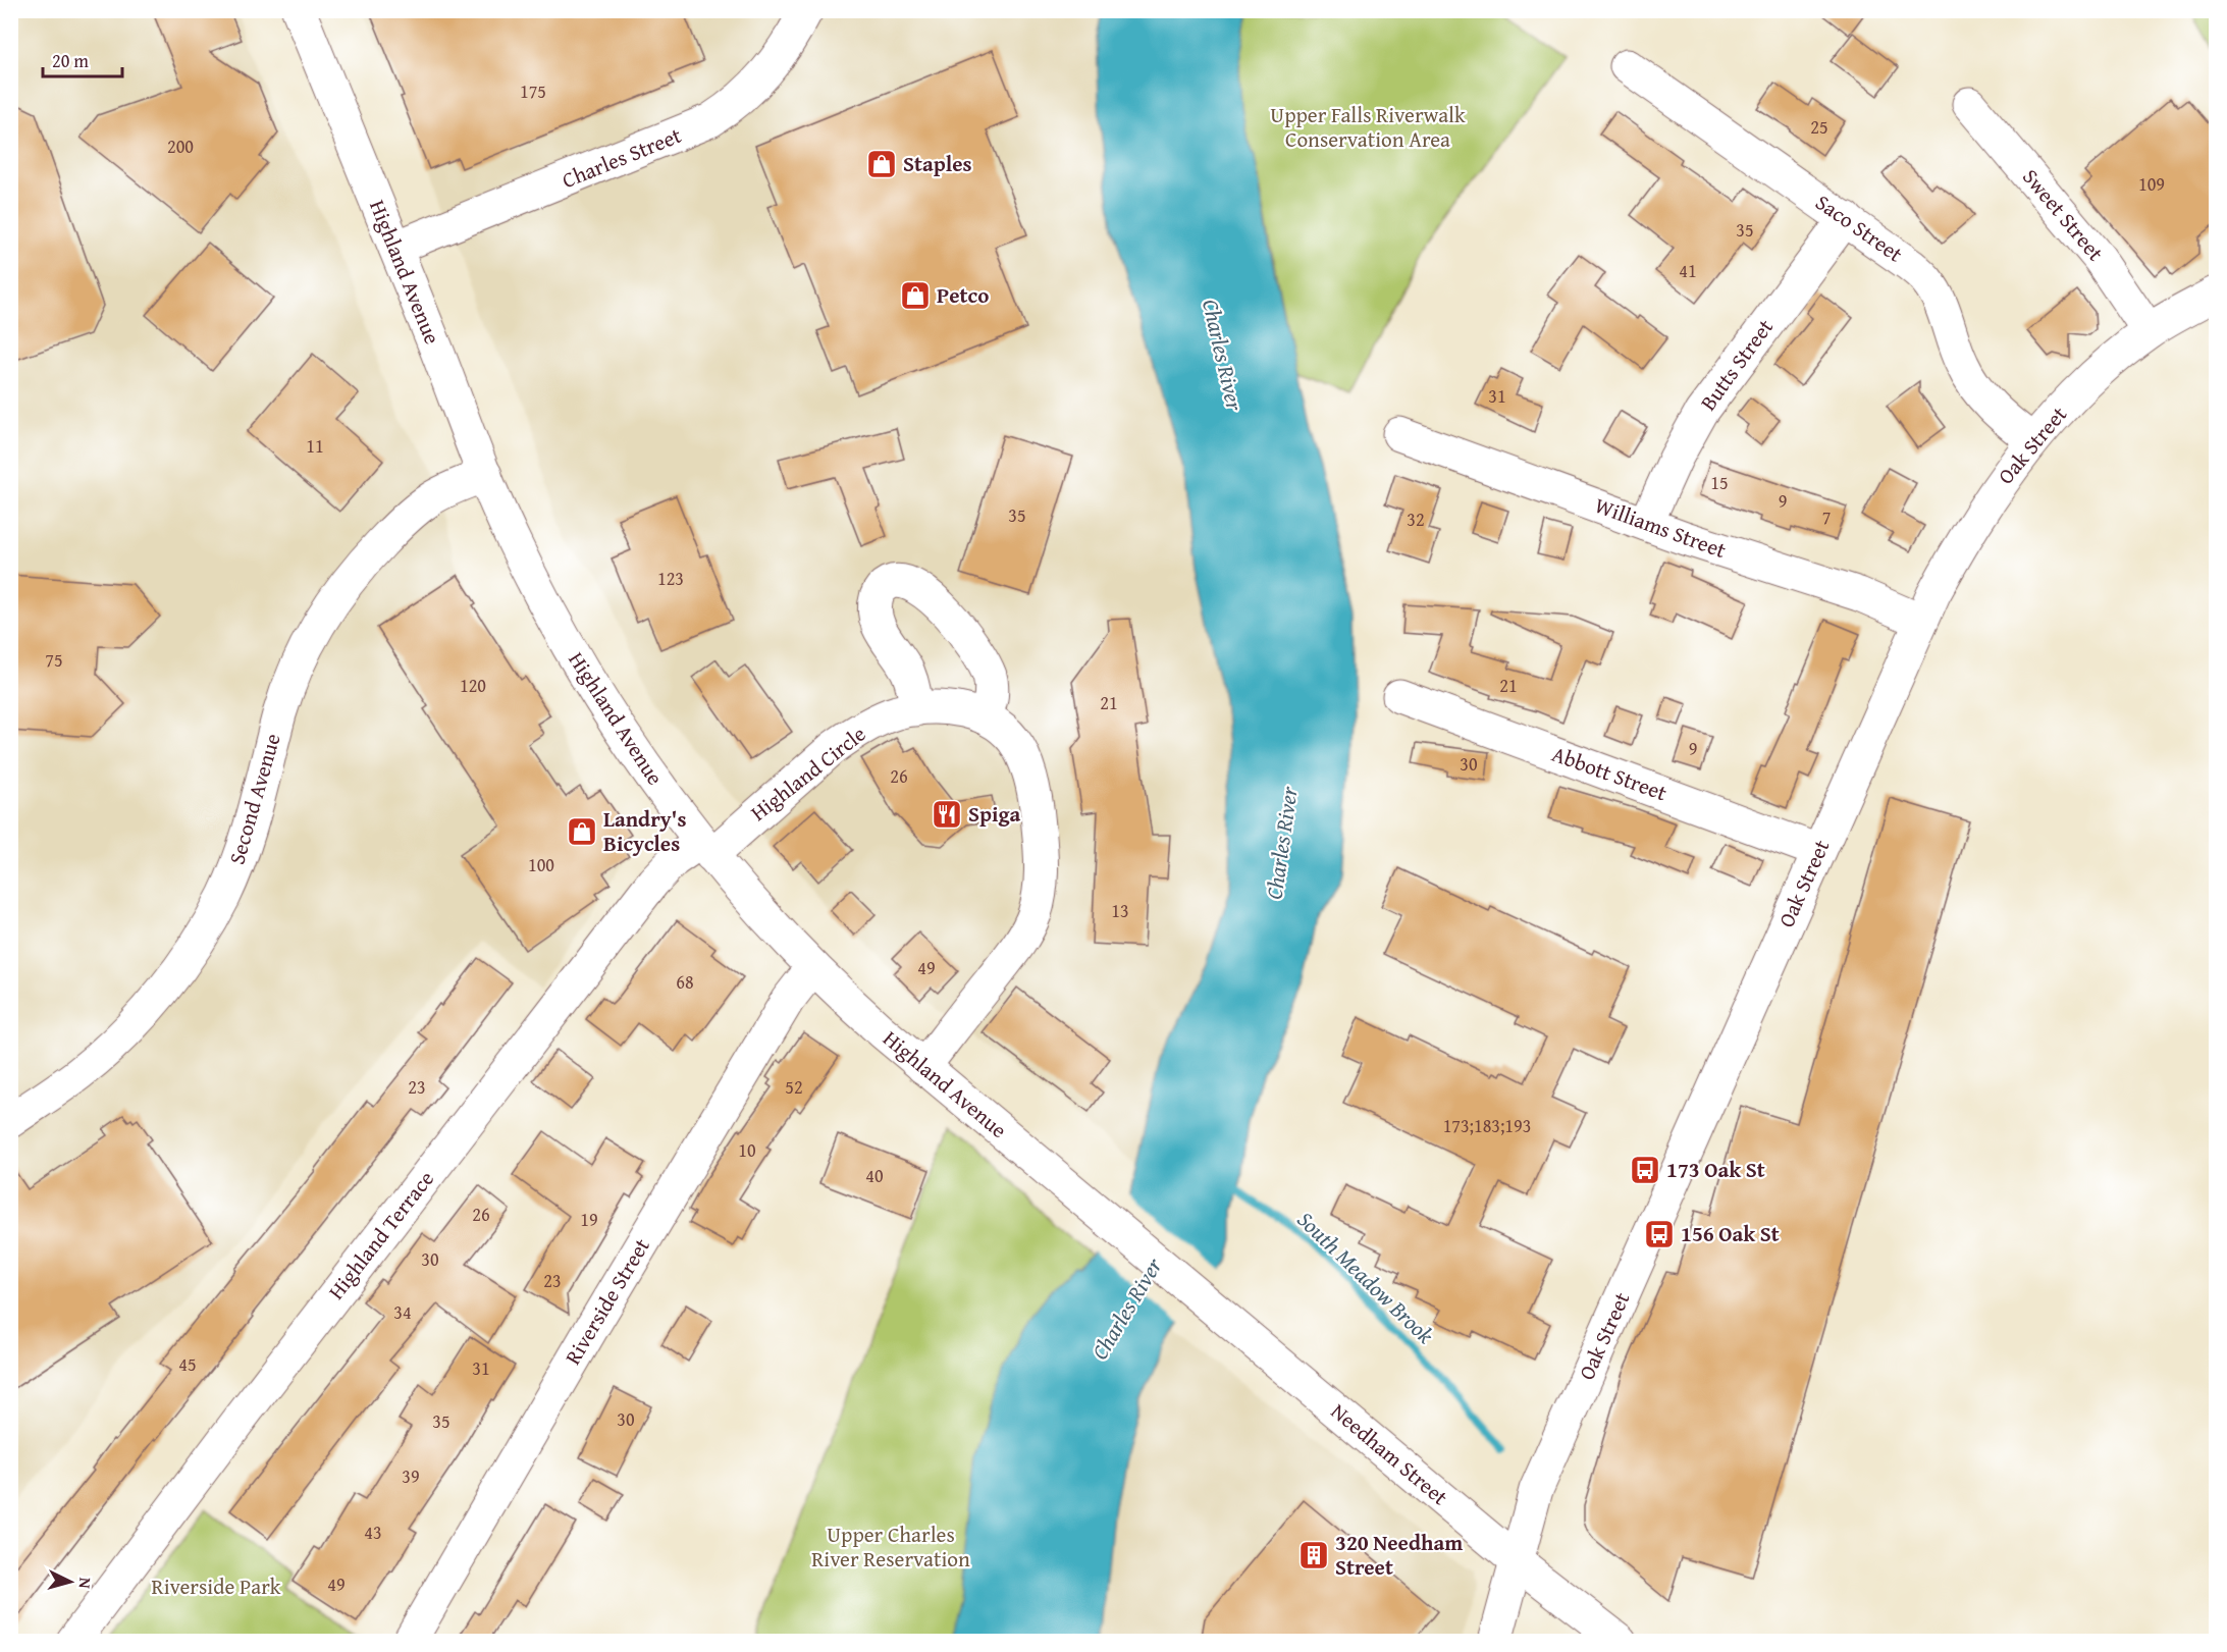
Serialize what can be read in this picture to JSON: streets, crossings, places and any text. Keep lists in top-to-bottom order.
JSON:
{
  "streets": {
    "street": [
      "Charles Street",
      "Sweet Street",
      "Saco Street",
      "Highland Avenue",
      "Butts Street",
      "Oak Street",
      "Williams Street",
      "Highland Circle",
      "Abbott Street",
      "Second Avenue",
      "Highland Terrace",
      "Riverside Street",
      "Needham Street"
    ]
  },
  "crossings": [
    ["Charles Street", "Highland Avenue"],
    ["Sweet Street", "Oak Street"],
    ["Saco Street", "Butts Street"],
    ["Saco Street", "Oak Street"],
    ["Highland Avenue", "Highland Circle"],
    ["Highland Avenue", "Second Avenue"],
    ["Highland Avenue", "Highland Terrace"],
    ["Highland Avenue", "Riverside Street"],
    ["Highland Avenue", "Needham Street"],
    ["Butts Street", "Williams Street"],
    ["Oak Street", "Williams Street"],
    ["Oak Street", "Abbott Street"],
    ["Oak Street", "Needham Street"],
    ["Highland Circle", "Highland Terrace"]
  ],
  "water": ["Charles River", "South Meadow Brook"],
  "parks": ["Upper Falls Riverwalk Conservation Area", "Upper Charles River Reservation", "Riverside Park"],
  "places": {
    "shop": ["Staples", "Petco", "Landry's Bicycles"],
    "restaurant": ["Spiga"],
    "bus stop": ["173 Oak St", "156 Oak St"],
    "building": ["320 Needham Street"]
  },
  "house_numbers": [
    "175",
    "25",
    "200",
    "109",
    "35",
    "41",
    "31",
    "11",
    "15",
    "9",
    "35",
    "7",
    "32",
    "123",
    "75",
    "120",
    "21",
    "21",
    "9",
    "30",
    "26",
    "100",
    "13",
    "49",
    "68",
    "23",
    "52",
    "173;183;193",
    "10",
    "40",
    "26",
    "19",
    "30",
    "23",
    "34",
    "45",
    "31",
    "30",
    "35",
    "39",
    "43",
    "49"
  ],
  "scale_bar": "20 m",
  "north": "right"
}
